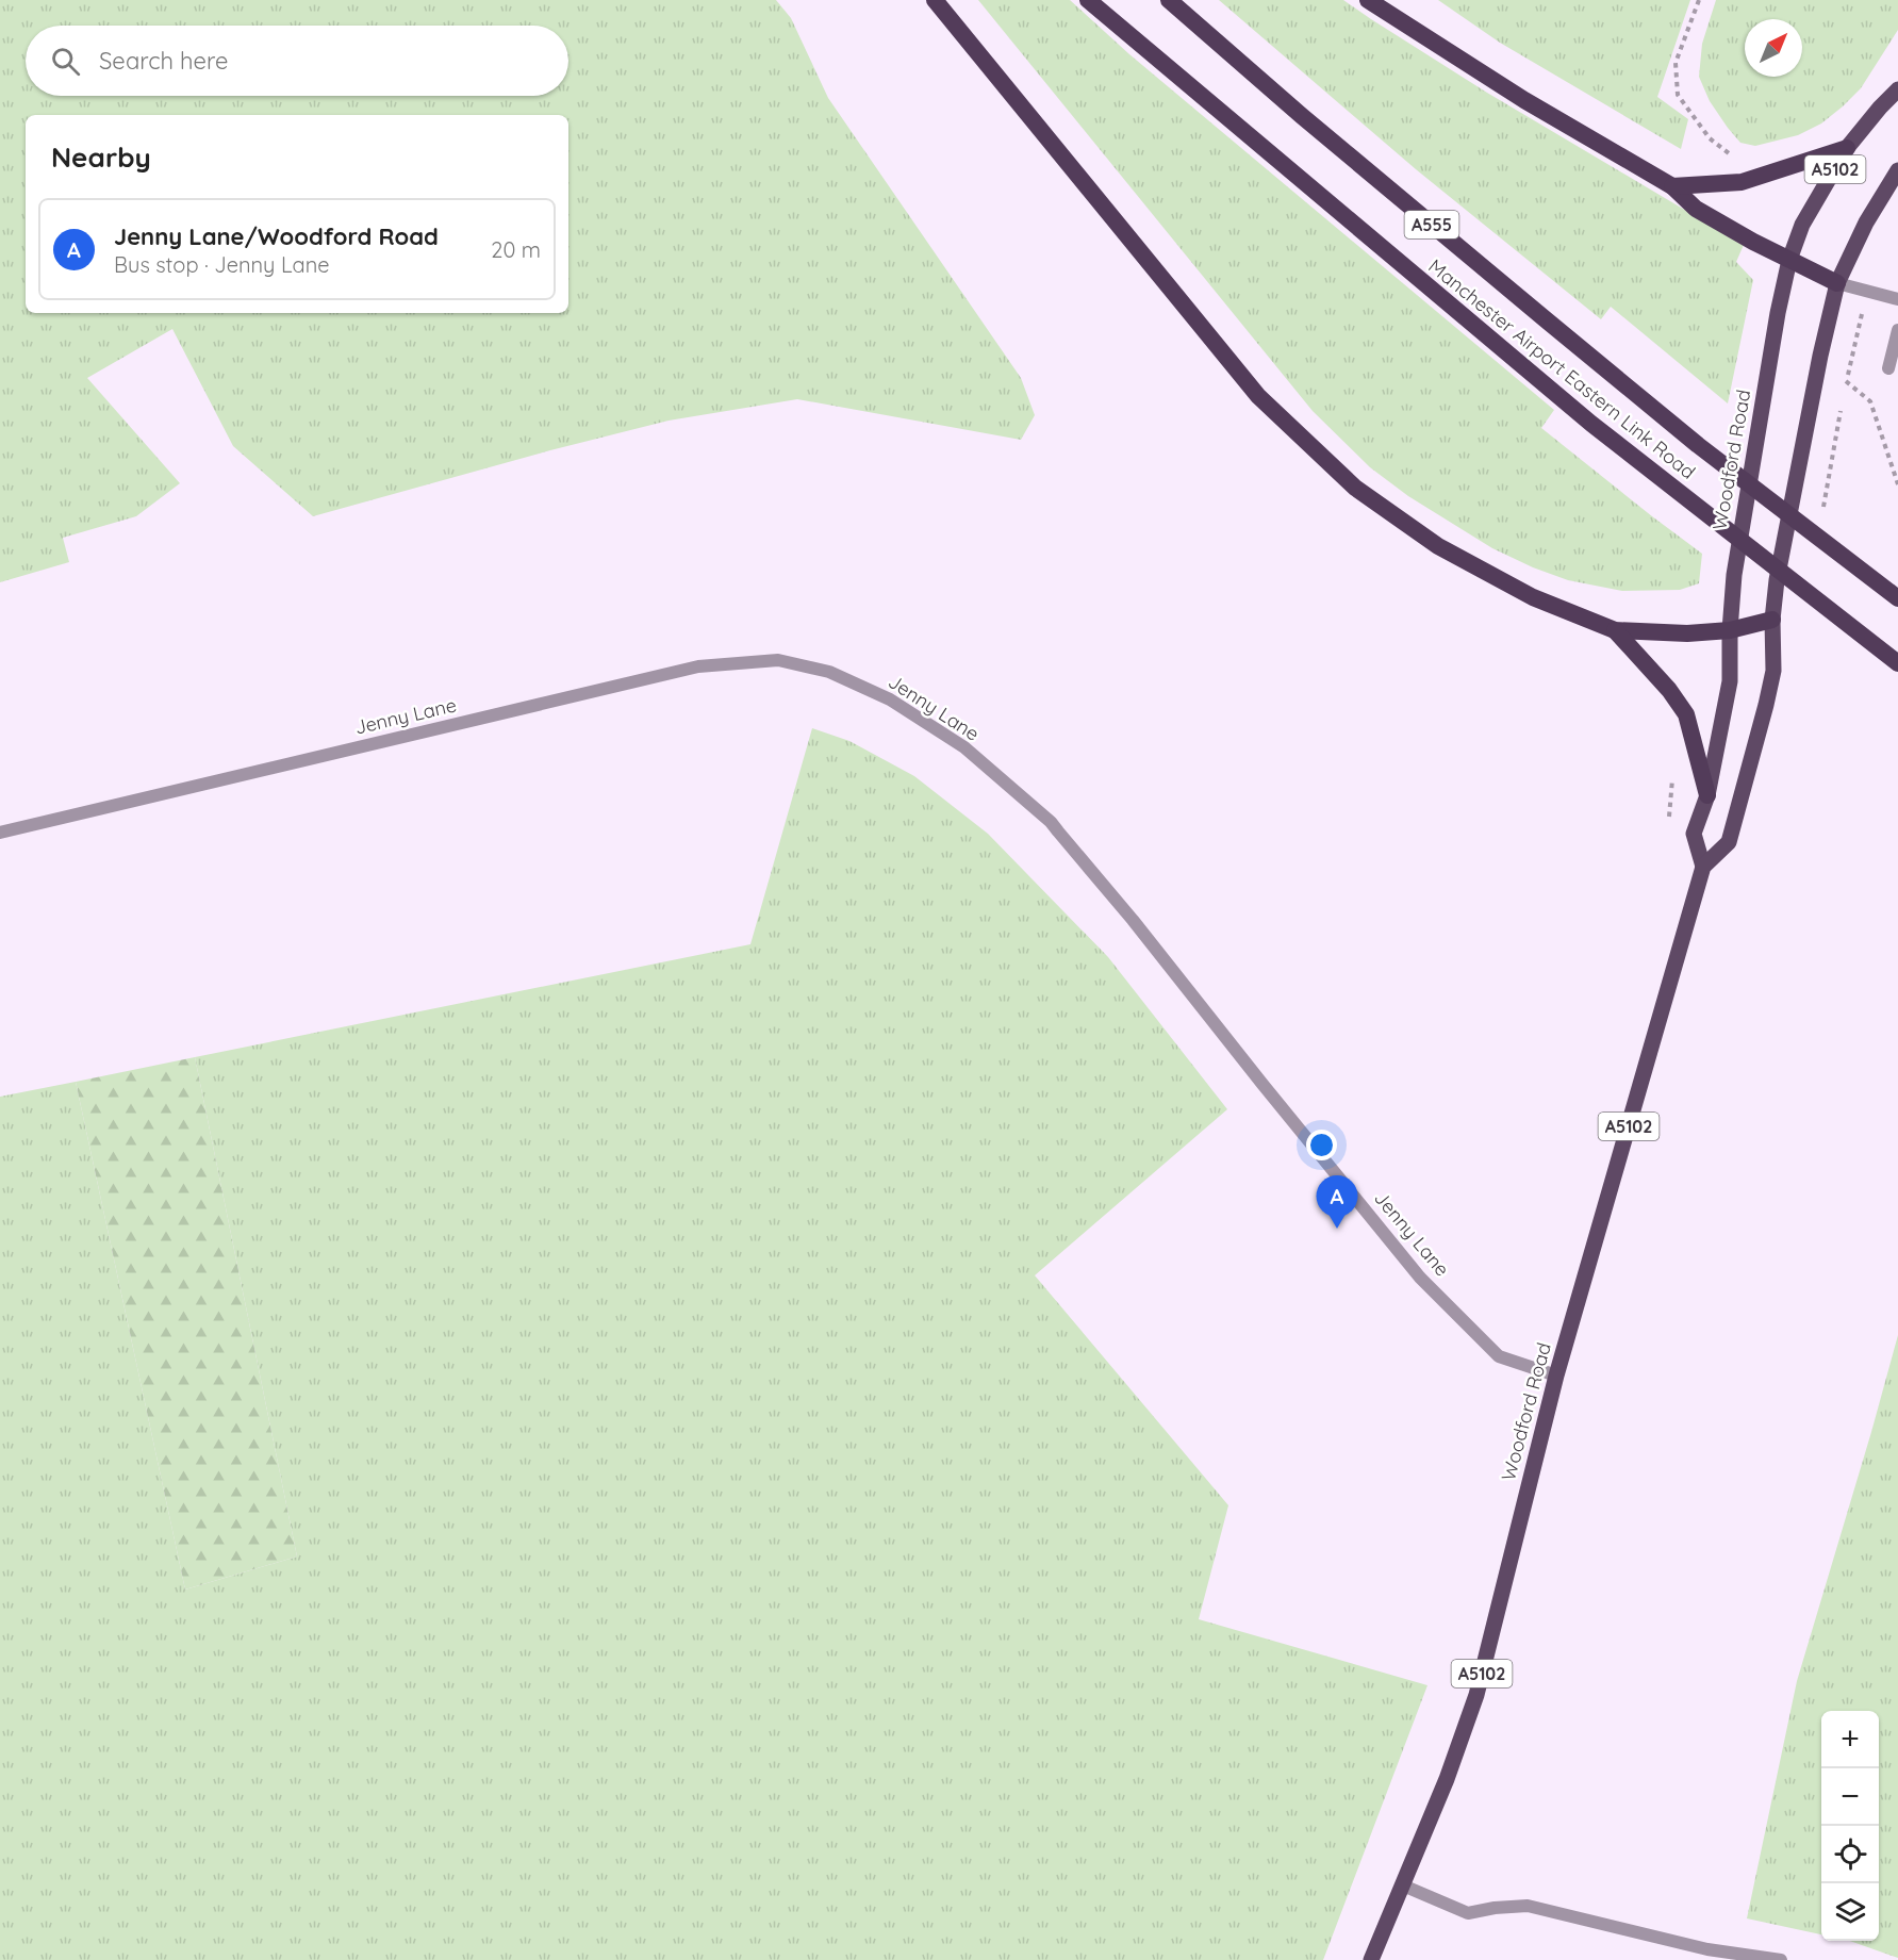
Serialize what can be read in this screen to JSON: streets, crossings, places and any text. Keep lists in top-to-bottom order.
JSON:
{
  "streets": {
    "highway": ["A555", "Manchester Airport Eastern Link Road"],
    "main road": ["A5102", "Woodford Road"],
    "street": ["Jenny Lane"]
  },
  "crossings": [
    ["A5102", "Woodford Road"],
    ["Woodford Road", "Jenny Lane"]
  ],
  "north": "top right",
  "page": {
    "search": "Search here",
    "heading": "Nearby",
    "list": [
      {
        "mark": "A",
        "name": "Jenny Lane/Woodford Road",
        "note": "Bus stop · Jenny Lane",
        "value": "20 m"
      }
    ],
    "pins": "A",
    "map_buttons": ["+", "−"]
  }
}
